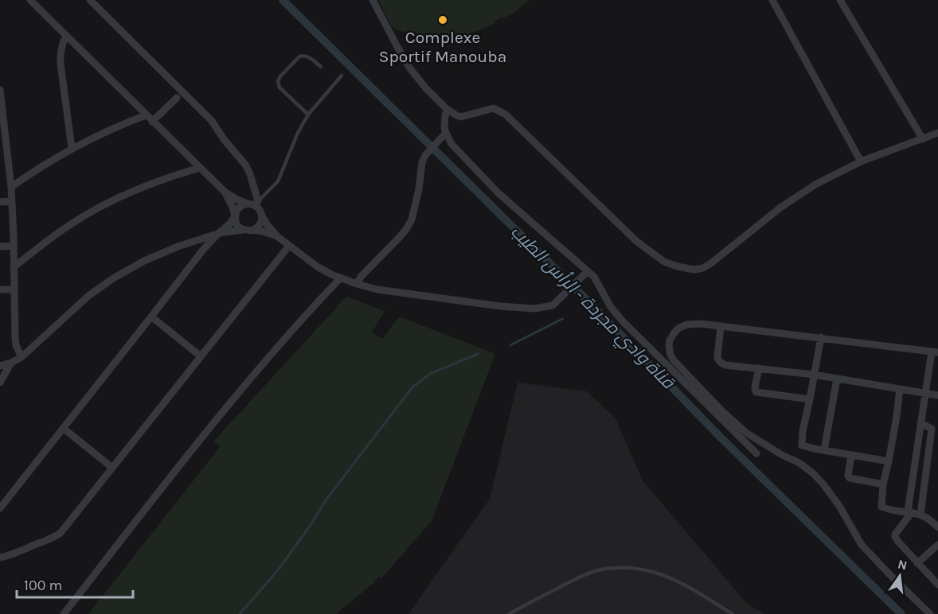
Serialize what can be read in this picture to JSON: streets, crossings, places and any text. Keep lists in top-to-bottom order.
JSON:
{
  "water": ["قناة وادي مجردة - الرأس الطيب"],
  "places": ["Complexe Sportif Manouba"],
  "scale_bar": "100 m",
  "north": "top"
}
